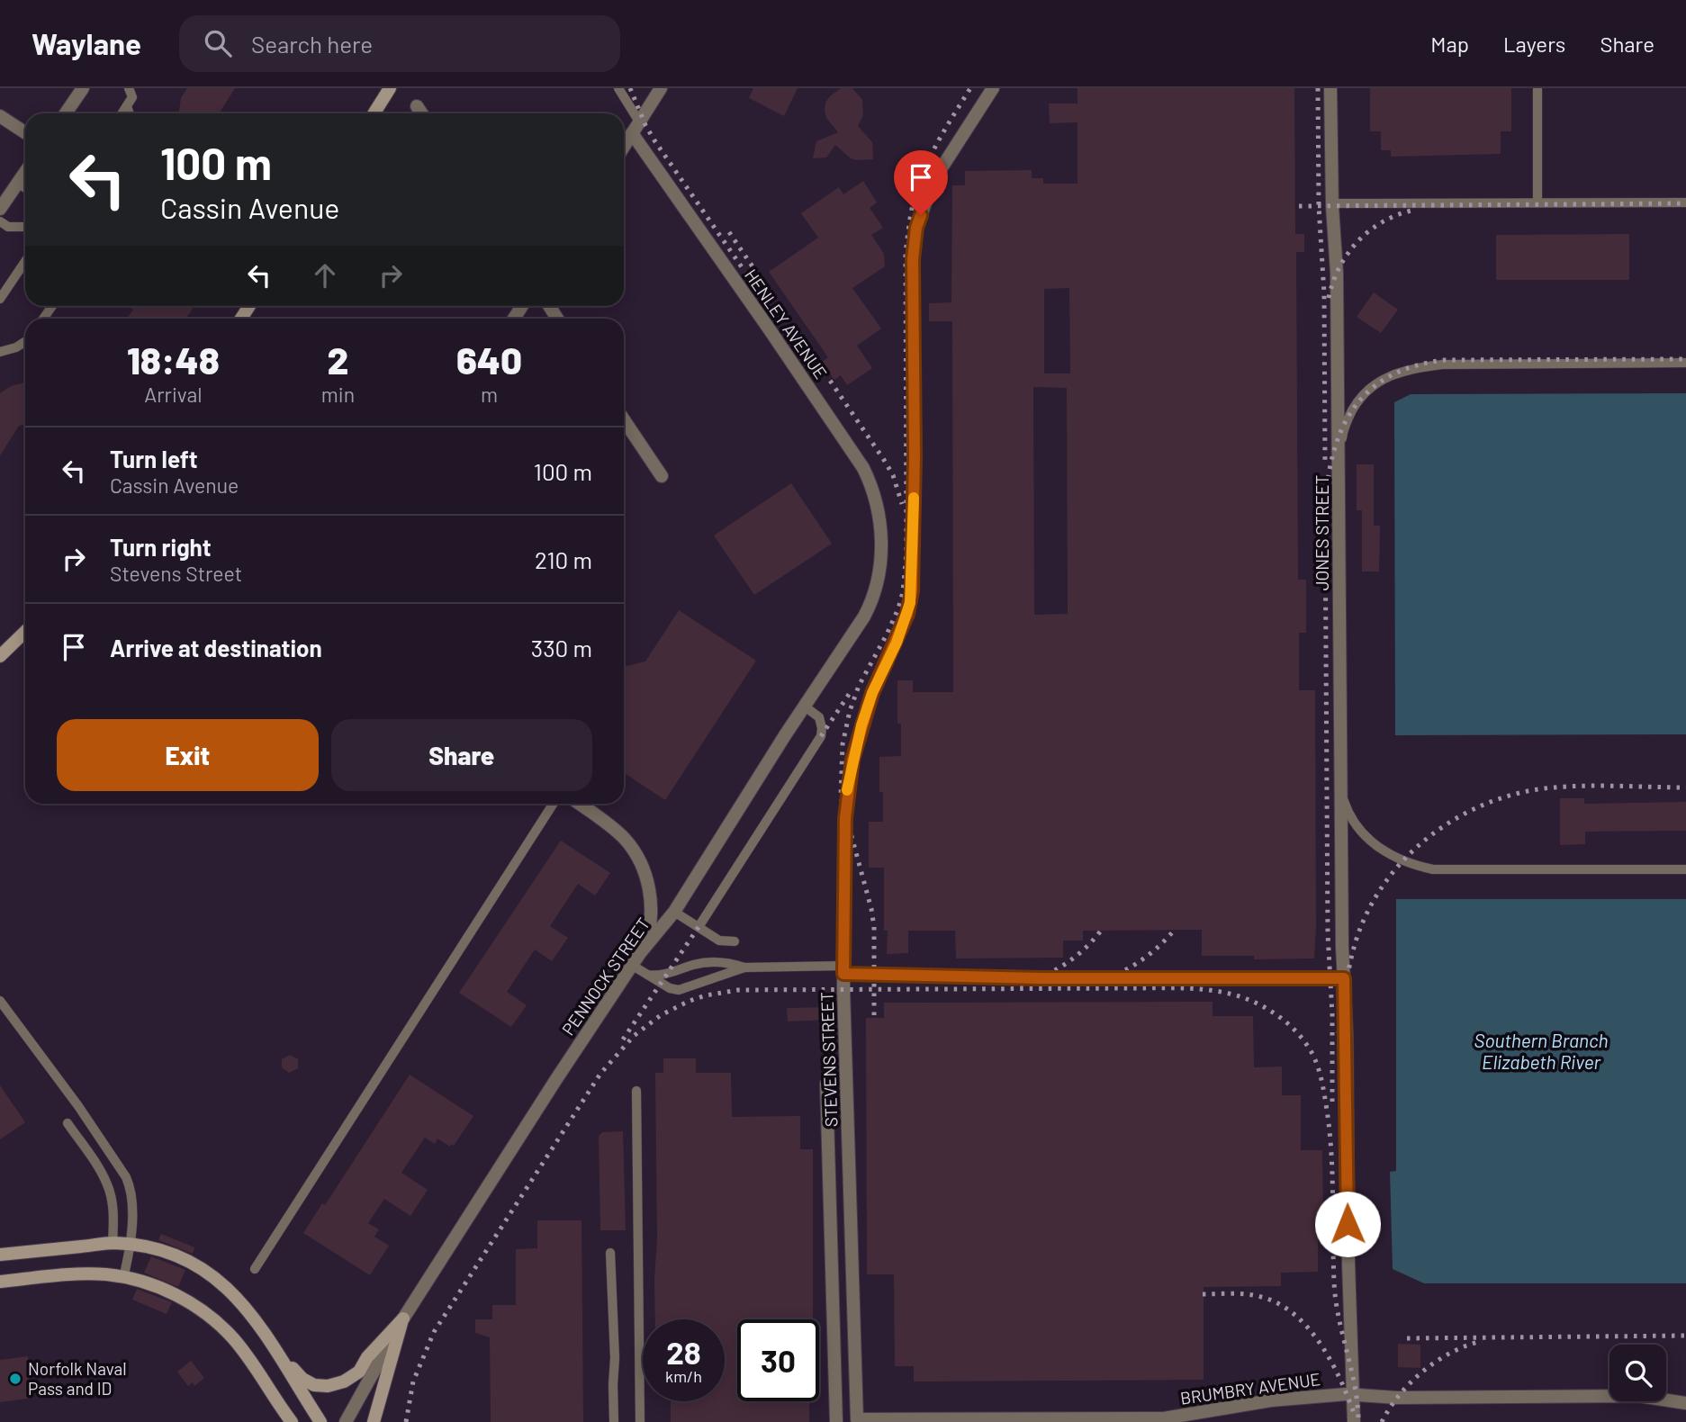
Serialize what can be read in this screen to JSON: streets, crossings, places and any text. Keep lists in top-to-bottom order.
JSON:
{
  "streets": {
    "street": [
      "HENLEY AVENUE",
      "JONES STREET",
      "PENNOCK STREET",
      "STEVENS STREET",
      "BRUMBRY AVENUE"
    ]
  },
  "crossings": [
    ["HENLEY AVENUE", "PENNOCK STREET"],
    ["JONES STREET", "BRUMBRY AVENUE"],
    ["STEVENS STREET", "BRUMBRY AVENUE"]
  ],
  "water": ["Southern Branch Elizabeth River"],
  "places": ["Norfolk Naval Pass and ID"],
  "page": {
    "header": "Waylane",
    "search": "Search here",
    "nav": ["Map", "Layers", "Share"],
    "turn": ["100 m", "Cassin Avenue"],
    "eta": [
      "18:48",
      "Arrival",
      "2",
      "min",
      "640",
      "m"
    ],
    "list": [
      {
        "name": "Turn left",
        "note": "Cassin Avenue",
        "value": "100 m"
      },
      {
        "name": "Turn right",
        "note": "Stevens Street",
        "value": "210 m"
      },
      {
        "name": "Arrive at destination",
        "value": "330 m"
      }
    ],
    "buttons": ["Exit", "Share"],
    "speed": "28 km/h",
    "limit": "30"
  }
}
